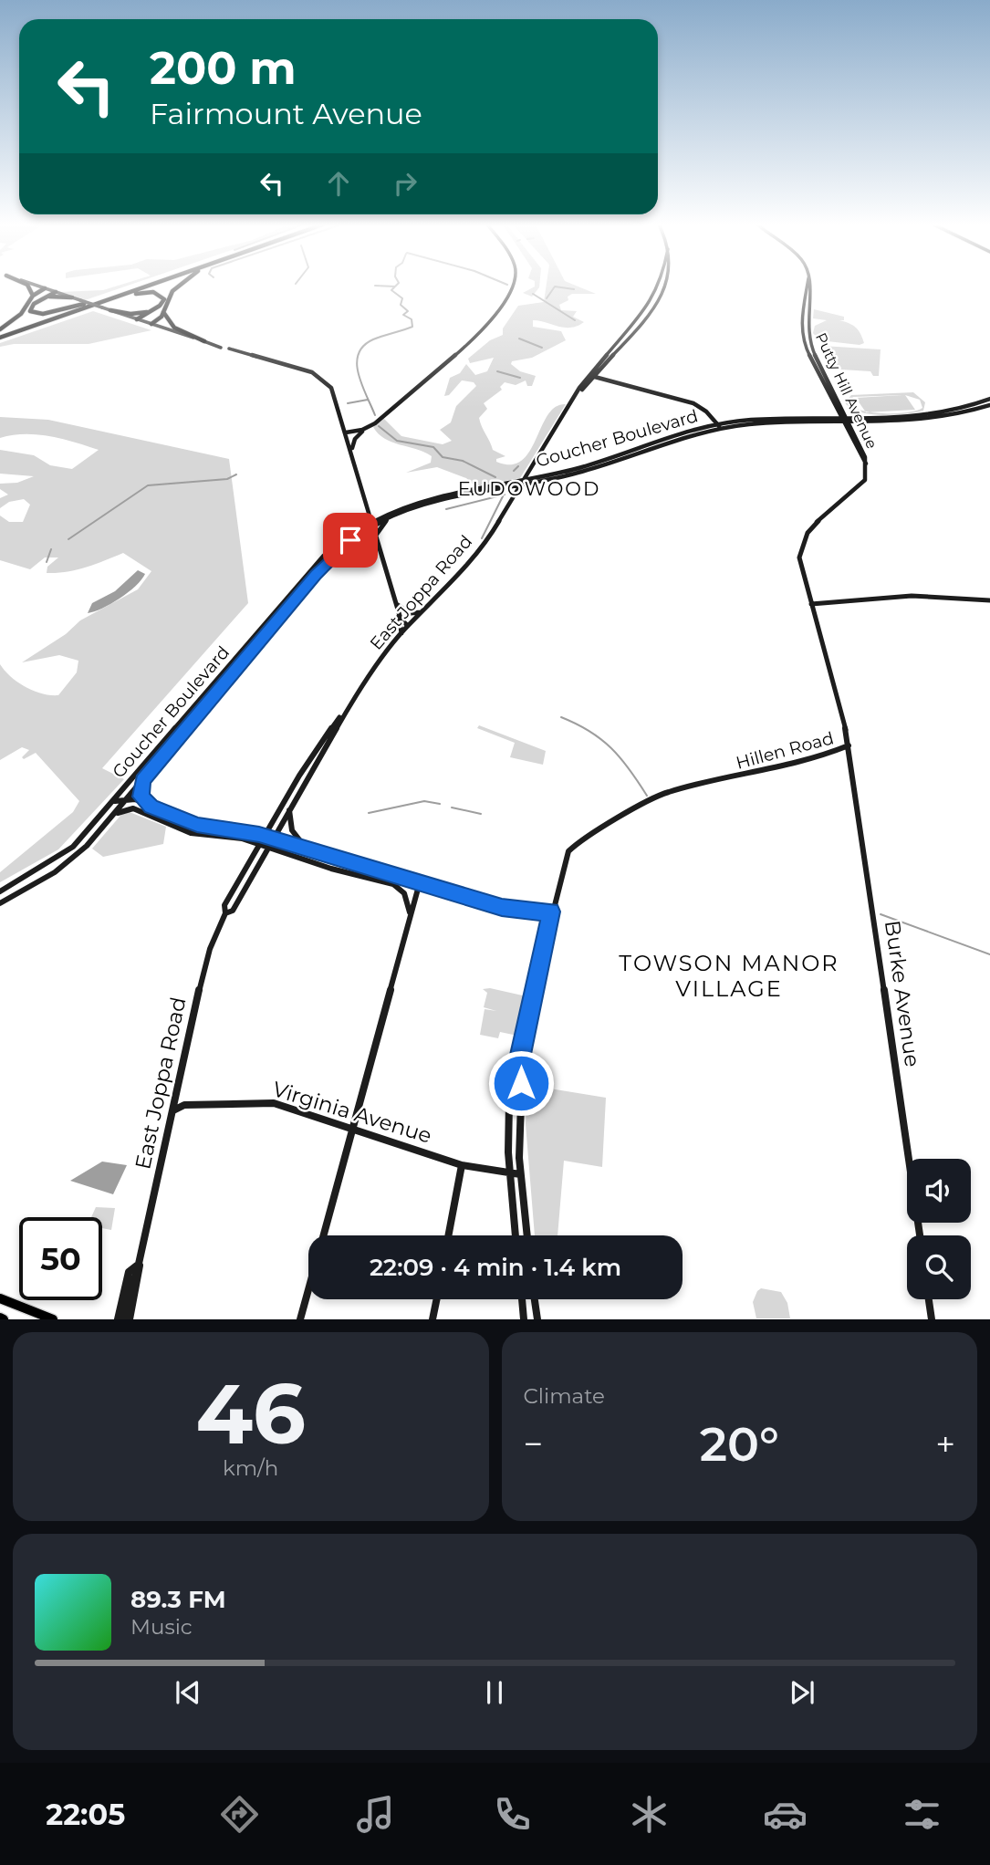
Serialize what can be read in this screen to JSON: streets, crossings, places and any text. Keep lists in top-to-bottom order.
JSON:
{
  "streets": {
    "main road": [
      "Putty Hill Avenue",
      "Goucher Boulevard",
      "East Joppa Road",
      "Hillen Road",
      "Burke Avenue",
      "Virginia Avenue"
    ]
  },
  "crossings": [
    ["Putty Hill Avenue", "Goucher Boulevard"],
    ["Putty Hill Avenue", "Hillen Road"],
    ["Goucher Boulevard", "East Joppa Road"],
    ["East Joppa Road", "Virginia Avenue"],
    ["Hillen Road", "Burke Avenue"]
  ],
  "districts": ["EUDOWOOD", "TOWSON MANOR VILLAGE"],
  "page": {
    "turn": ["200 m", "Fairmount Avenue"],
    "limit": "50",
    "trip": "22:09 · 4 min · 1.4 km",
    "tile": [
      ["46", "km/h"],
      "Climate"
    ],
    "heat": ["−", "20°", "+"],
    "song": ["89.3 FM", "Music"],
    "tabs": "22:05"
  }
}
